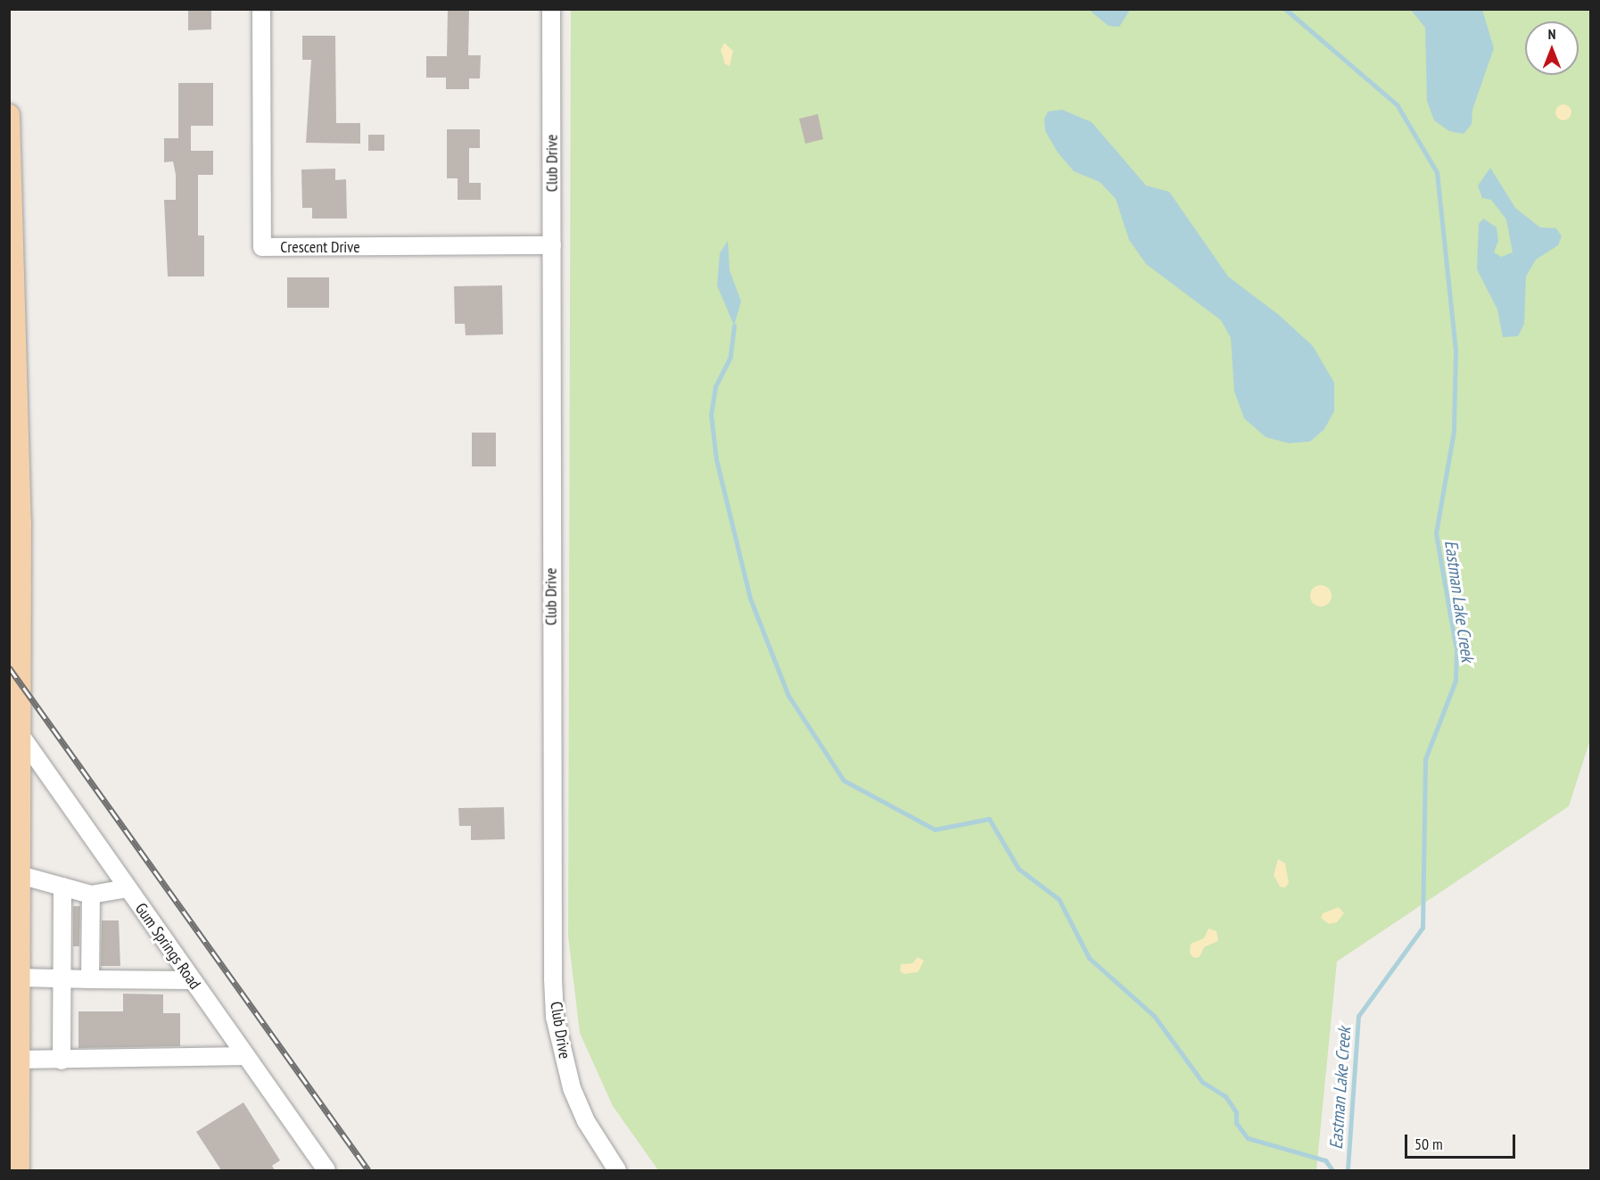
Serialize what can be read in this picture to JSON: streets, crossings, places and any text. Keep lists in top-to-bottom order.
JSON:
{
  "streets": {
    "street": ["Club Drive", "Crescent Drive", "Gum Springs Road"]
  },
  "crossings": [
    ["Club Drive", "Crescent Drive"]
  ],
  "water": ["Eastman Lake Creek"],
  "scale_bar": "50 m",
  "north": "top"
}
